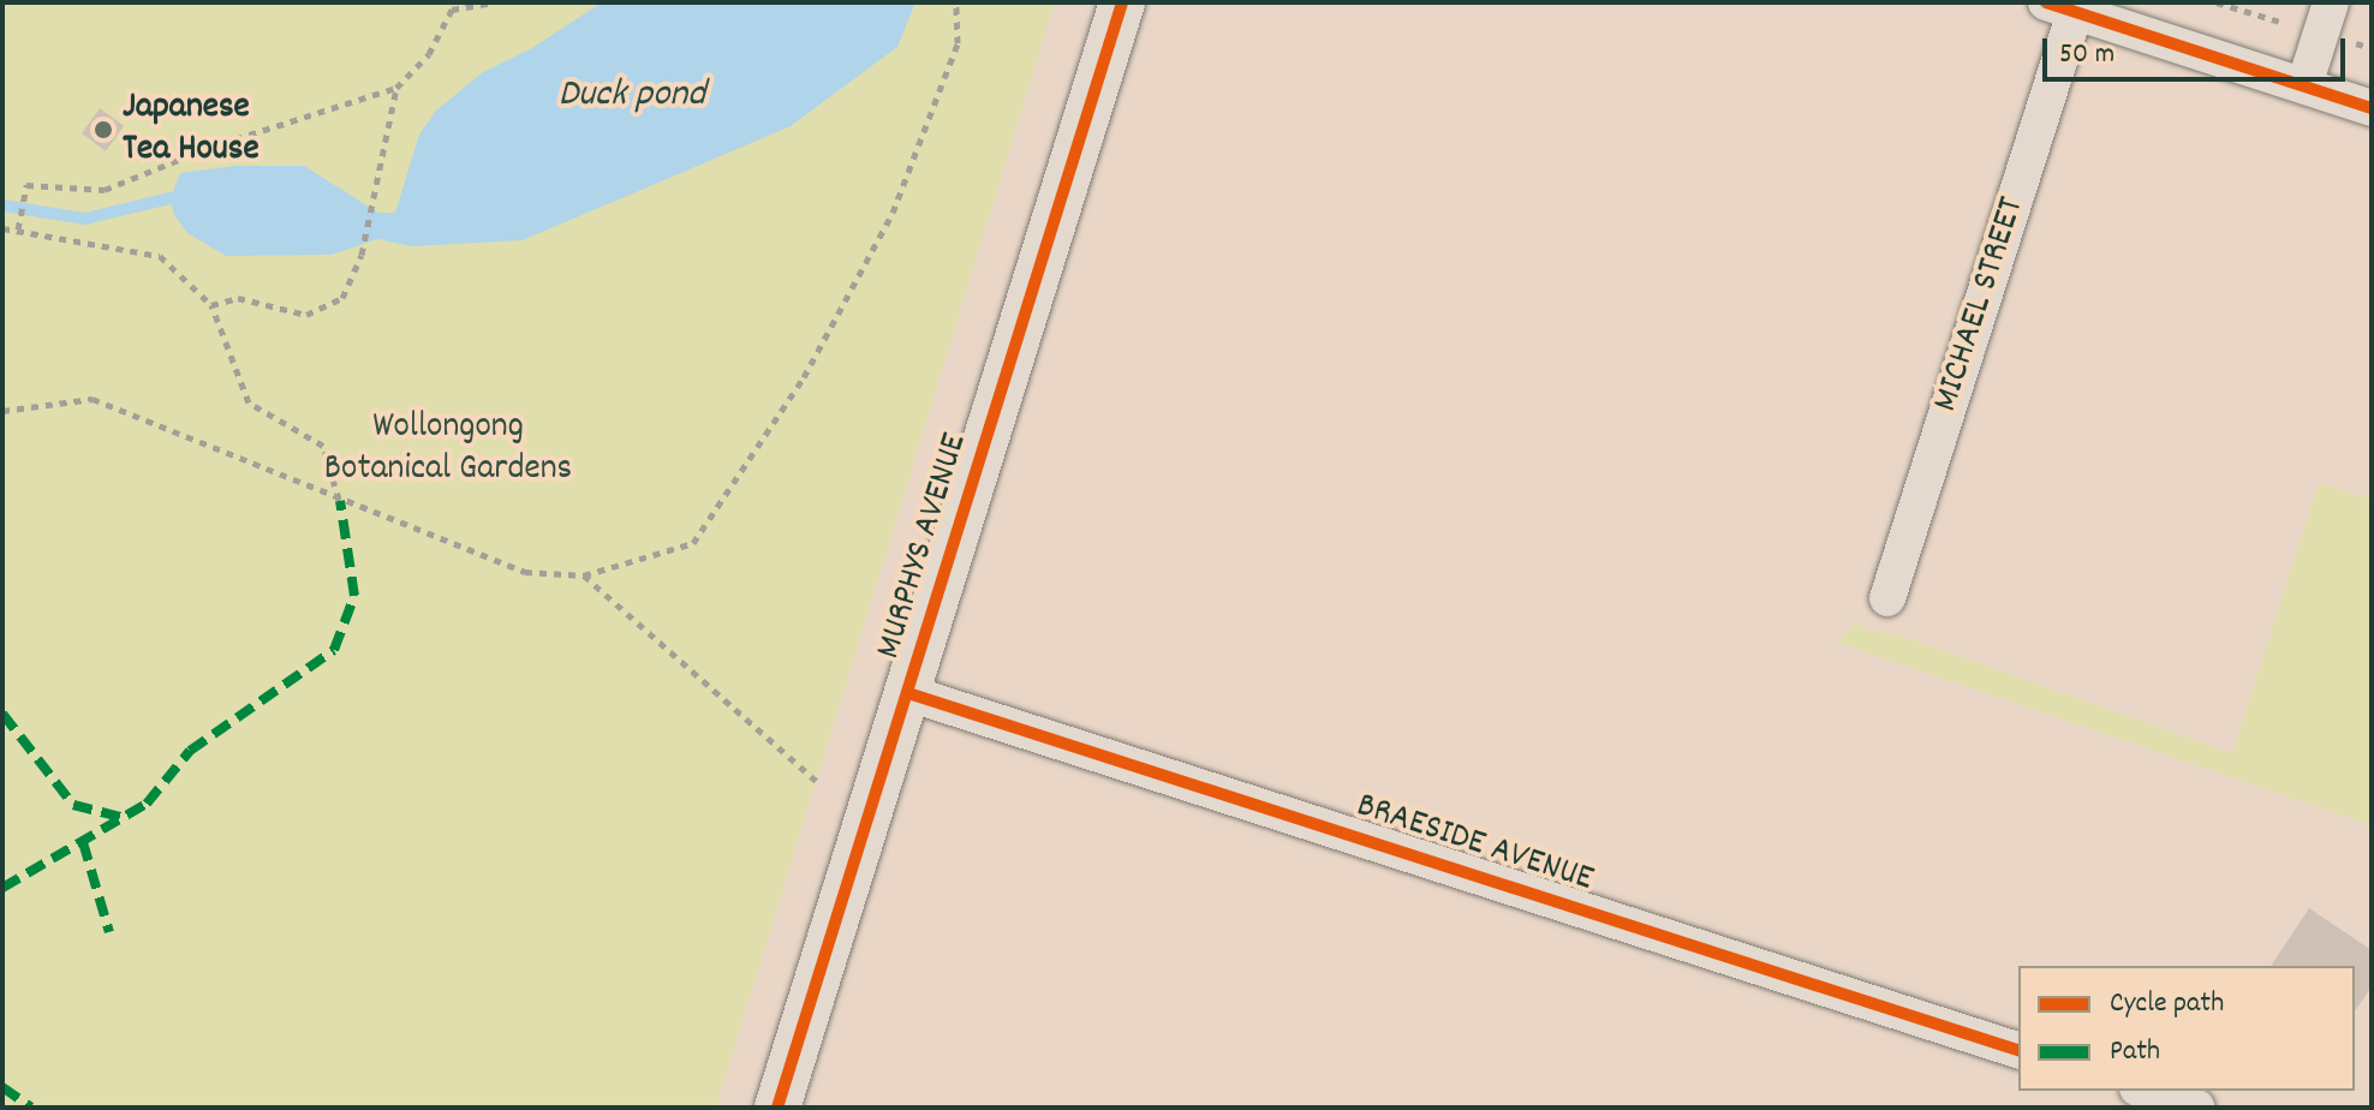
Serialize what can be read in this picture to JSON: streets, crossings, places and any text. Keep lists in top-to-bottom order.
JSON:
{
  "streets": {
    "street": ["MICHAEL STREET", "MURPHYS AVENUE", "BRAESIDE AVENUE"]
  },
  "crossings": [
    ["MURPHYS AVENUE", "BRAESIDE AVENUE"]
  ],
  "water": ["Duck pond"],
  "parks": ["Wollongong Botanical Gardens"],
  "places": ["Japanese Tea House"],
  "legend": ["Cycle path", "Path"],
  "scale_bar": "50 m"
}
